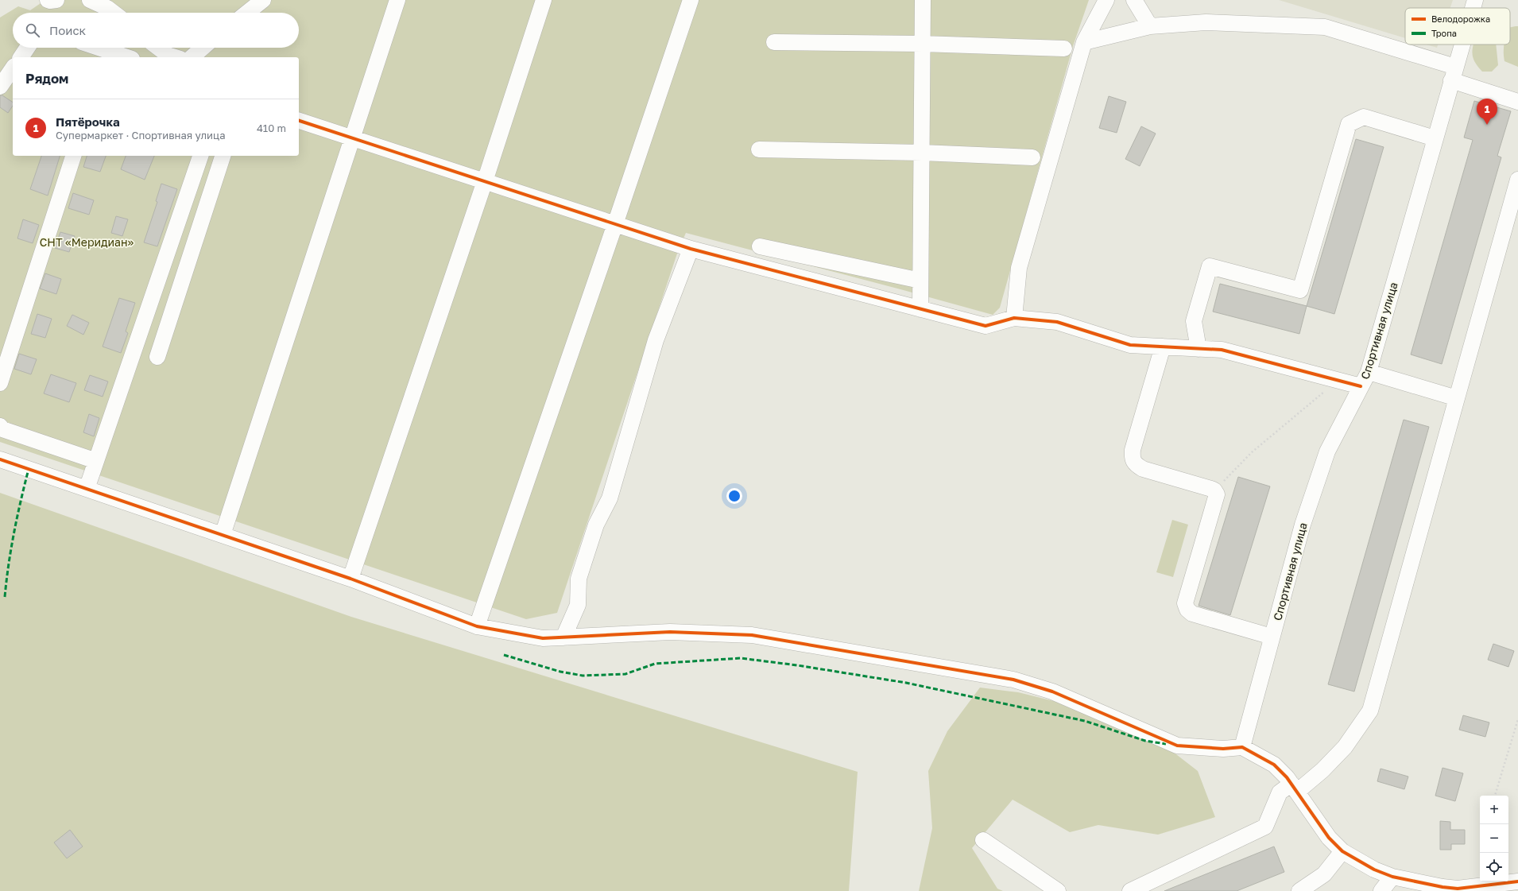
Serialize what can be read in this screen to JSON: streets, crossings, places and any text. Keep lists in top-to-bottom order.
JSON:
{
  "streets": {
    "street": ["Спортивная улица"]
  },
  "parks": ["СНТ «Меридиан»"],
  "legend": ["Велодорожка", "Тропа"],
  "page": {
    "search": "Поиск",
    "heading": "Рядом",
    "pins": "1",
    "list": [
      {
        "mark": "1",
        "name": "Пятёрочка",
        "note": "Супермаркет · Спортивная улица",
        "value": "410 m"
      }
    ],
    "map_buttons": ["+", "−"]
  }
}
